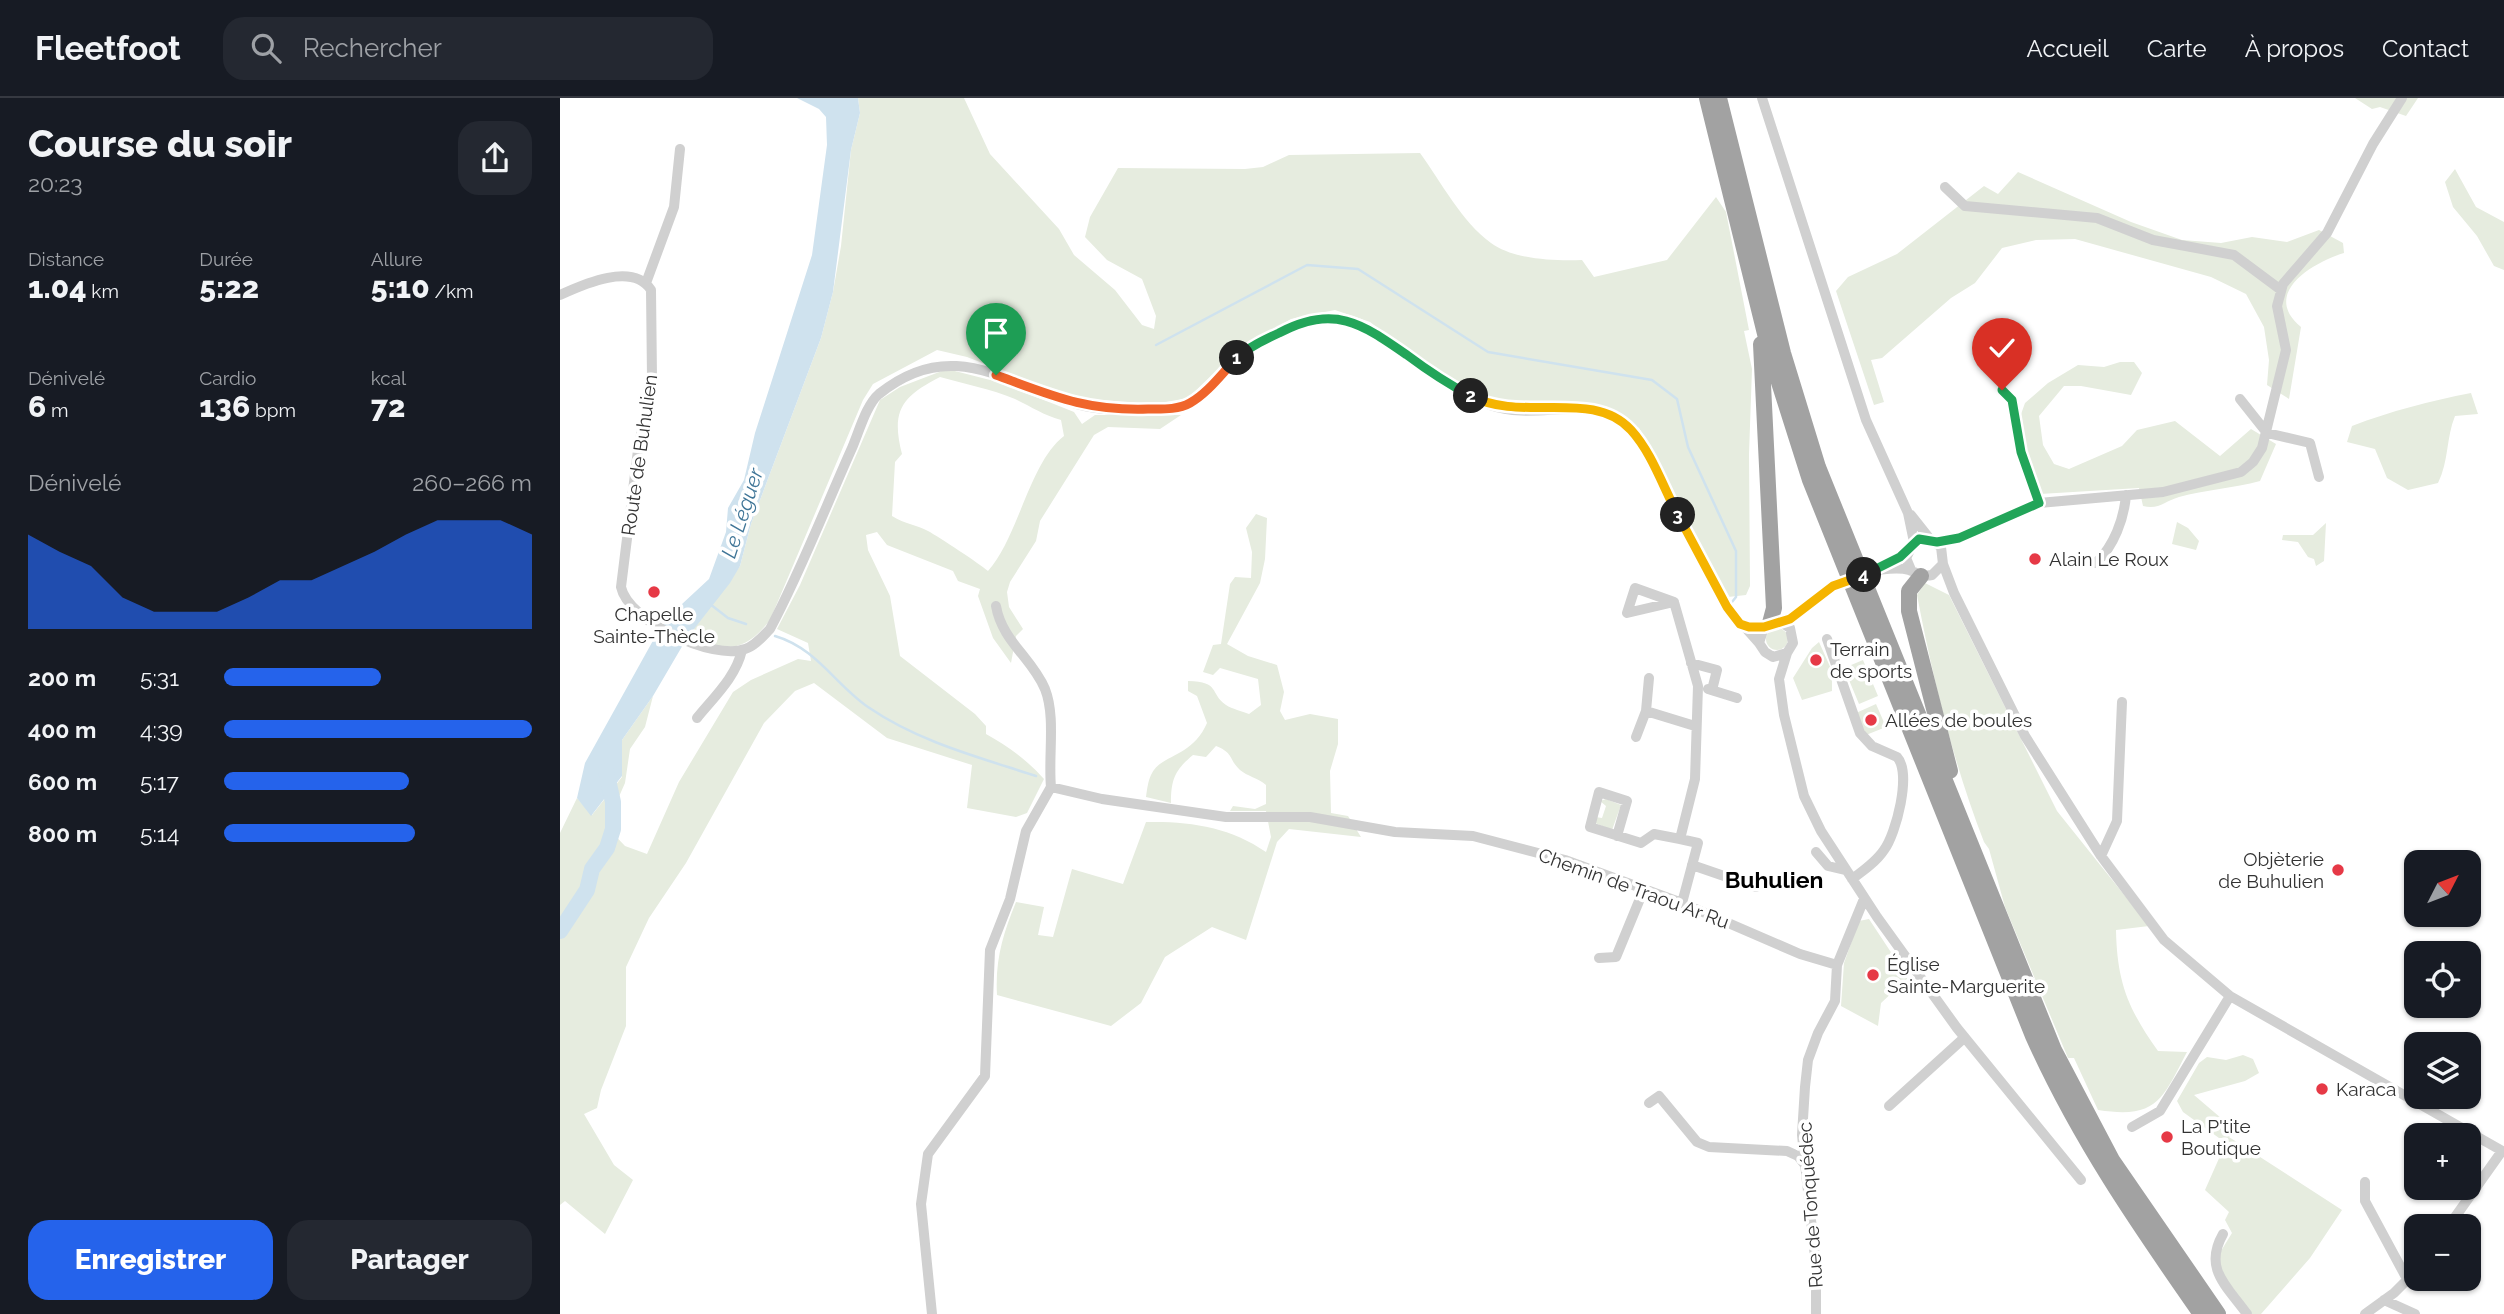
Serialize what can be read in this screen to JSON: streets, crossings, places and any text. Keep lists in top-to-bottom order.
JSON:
{
  "streets": {
    "street": ["Route de Buhulien", "Chemin de Traou Ar Ru", "Rue de Tonquédec"]
  },
  "crossings": [
    ["Chemin de Traou Ar Ru", "Rue de Tonquédec"]
  ],
  "districts": ["Buhulien"],
  "water": ["Le Léguer"],
  "places": [
    "Alain Le Roux",
    "Chapelle Sainte-Thècle",
    "Terrain de sports",
    "Allées de boules",
    "Objèterie de Buhulien",
    "Église Sainte-Marguerite",
    "Karaca",
    "La P'tite Boutique"
  ],
  "north": "top right",
  "page": {
    "header": "Fleetfoot",
    "search": "Rechercher",
    "nav": [
      "Accueil",
      "Carte",
      "À propos",
      "Contact"
    ],
    "heading": ["Course du soir", "20:23"],
    "stats": [
      ["Distance", "1.04 km"],
      ["Durée", "5:22"],
      ["Allure", "5:10 /km"],
      ["Dénivelé", "6 m"],
      ["Cardio", "136 bpm"],
      ["kcal", "72"]
    ],
    "pins": [
      "1",
      "2",
      "3",
      "4"
    ],
    "chart": ["Dénivelé", "260–266 m"],
    "list": [
      {
        "name": "200 m",
        "note": "5:31"
      },
      {
        "name": "400 m",
        "note": "4:39"
      },
      {
        "name": "600 m",
        "note": "5:17"
      },
      {
        "name": "800 m",
        "note": "5:14"
      }
    ],
    "map_buttons": ["+", "−"],
    "buttons": ["Enregistrer", "Partager"]
  }
}
